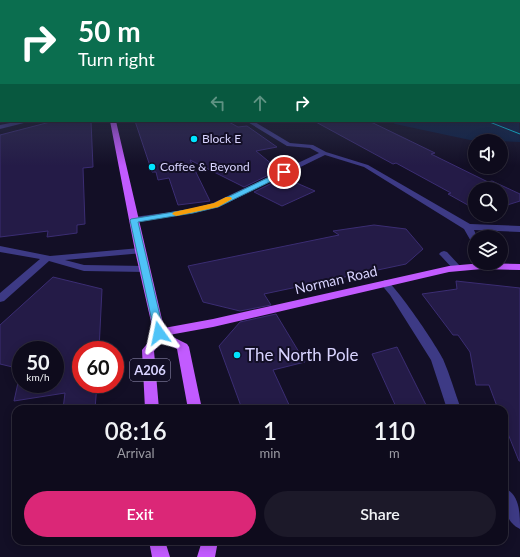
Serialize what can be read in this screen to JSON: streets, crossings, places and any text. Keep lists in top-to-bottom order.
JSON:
{
  "streets": {
    "main road": ["Norman Road", "A206"]
  },
  "crossings": [
    ["Norman Road", "A206"]
  ],
  "places": ["Block E", "Coffee & Beyond", "The North Pole"],
  "page": {
    "turn": ["50 m", "Turn right"],
    "speed": "50 km/h",
    "limit": "60",
    "eta": [
      "08:16",
      "Arrival",
      "1",
      "min",
      "110",
      "m"
    ],
    "buttons": ["Exit", "Share"]
  }
}
